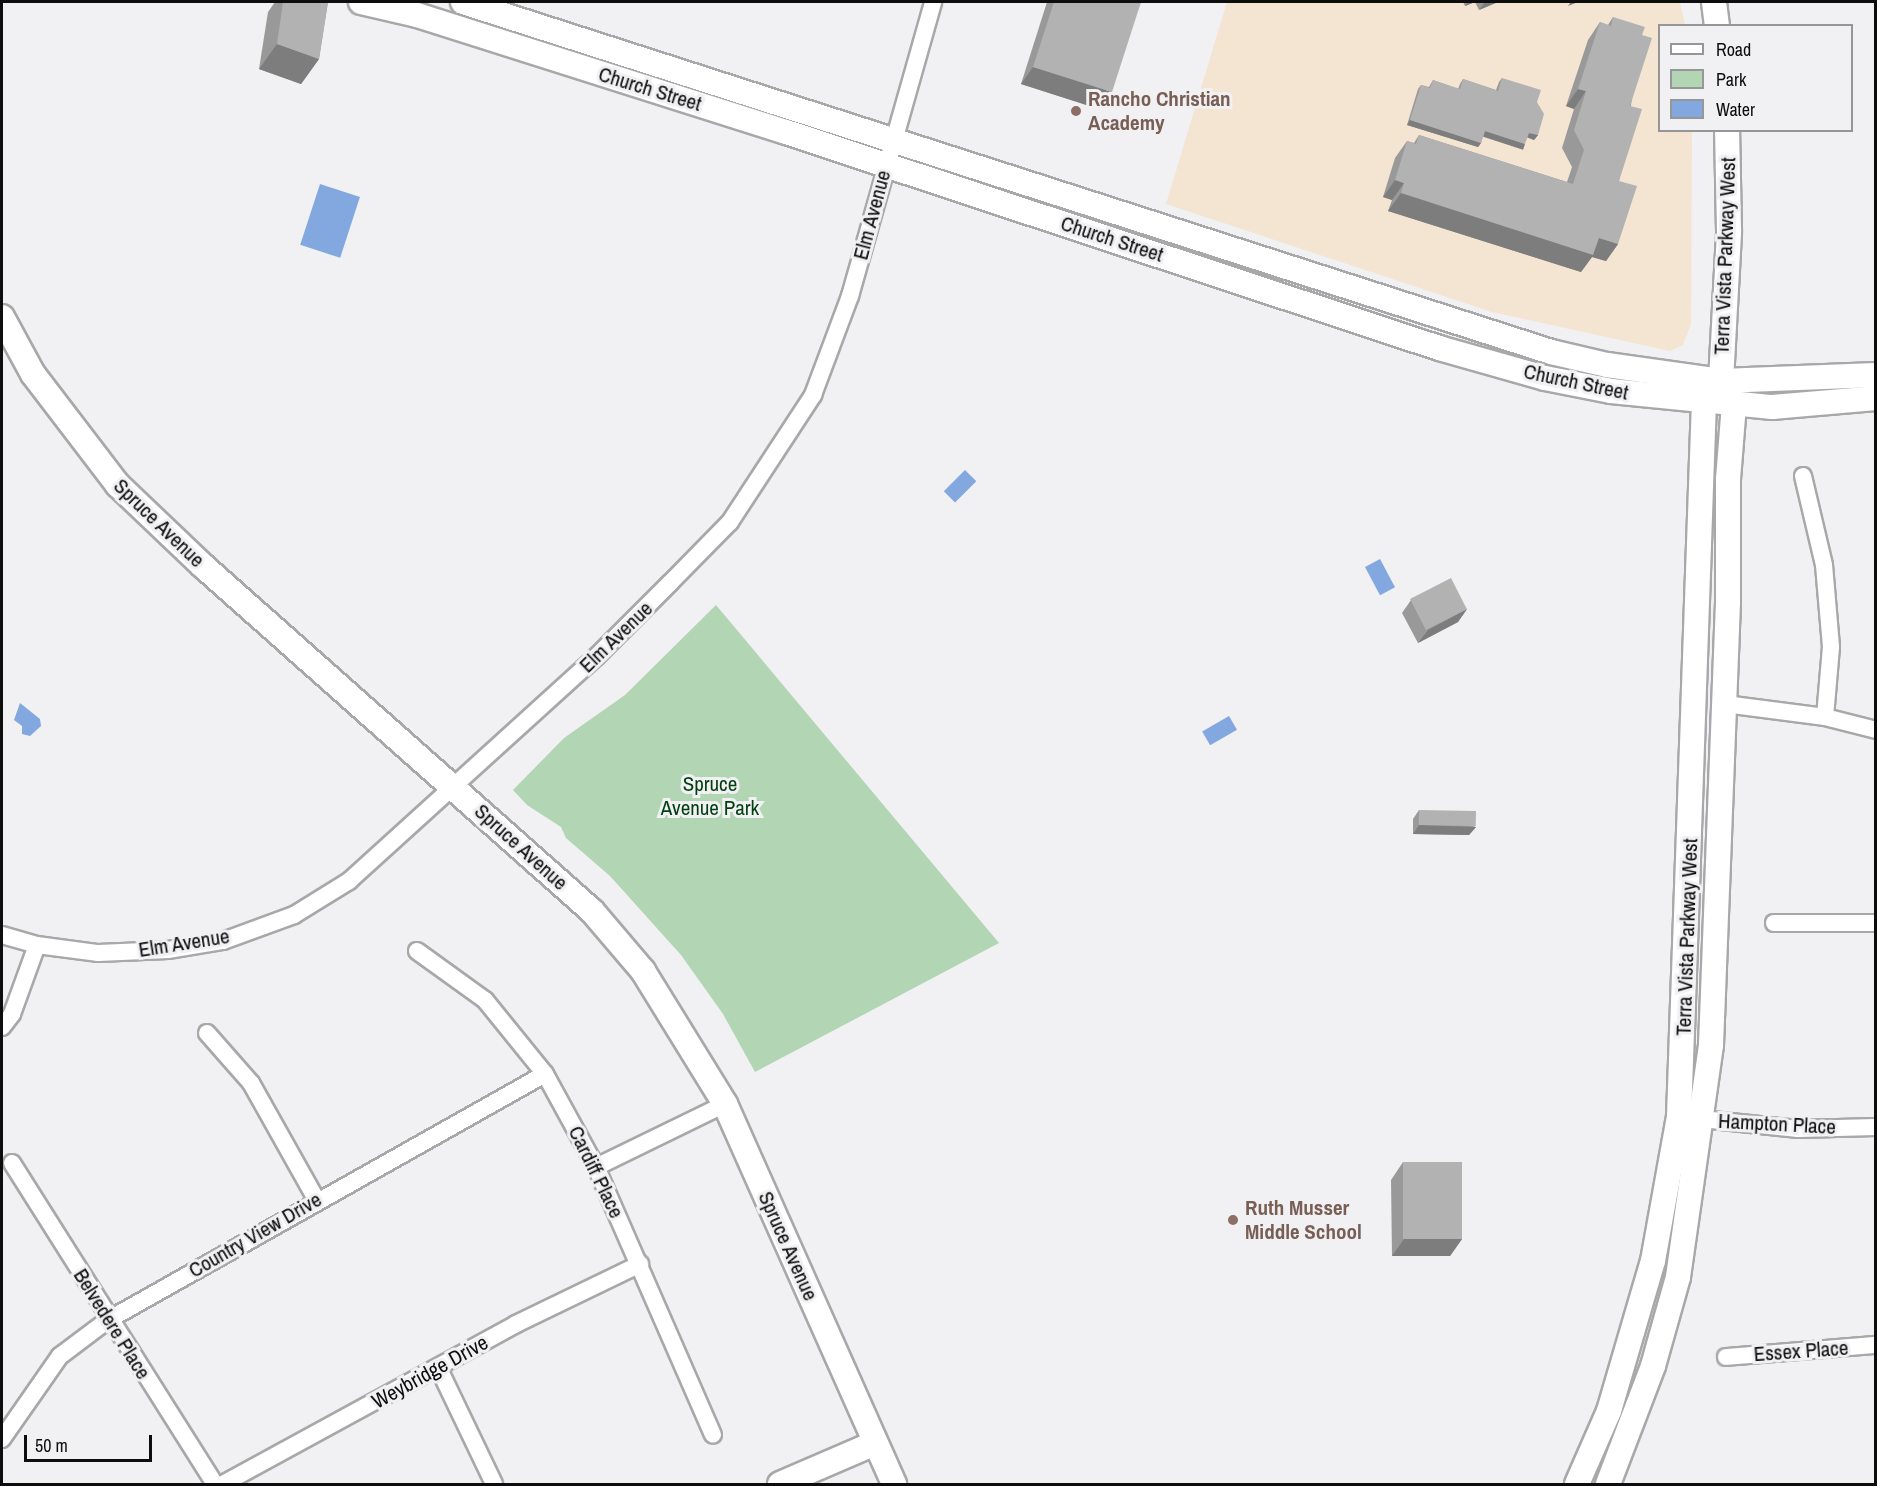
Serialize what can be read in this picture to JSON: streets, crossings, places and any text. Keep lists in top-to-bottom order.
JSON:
{
  "streets": {
    "street": [
      "Church Street",
      "Elm Avenue",
      "Terra Vista Parkway West",
      "Spruce Avenue",
      "Hampton Place",
      "Cardiff Place",
      "Country View Drive",
      "Belvedere Place",
      "Essex Place",
      "Weybridge Drive"
    ]
  },
  "crossings": [
    ["Church Street", "Elm Avenue"],
    ["Church Street", "Terra Vista Parkway West"],
    ["Elm Avenue", "Spruce Avenue"],
    ["Terra Vista Parkway West", "Hampton Place"],
    ["Cardiff Place", "Country View Drive"],
    ["Cardiff Place", "Weybridge Drive"],
    ["Country View Drive", "Belvedere Place"]
  ],
  "parks": ["Spruce Avenue Park"],
  "places": ["Rancho Christian Academy", "Ruth Musser Middle School"],
  "legend": ["Road", "Park", "Water"],
  "scale_bar": "50 m"
}
